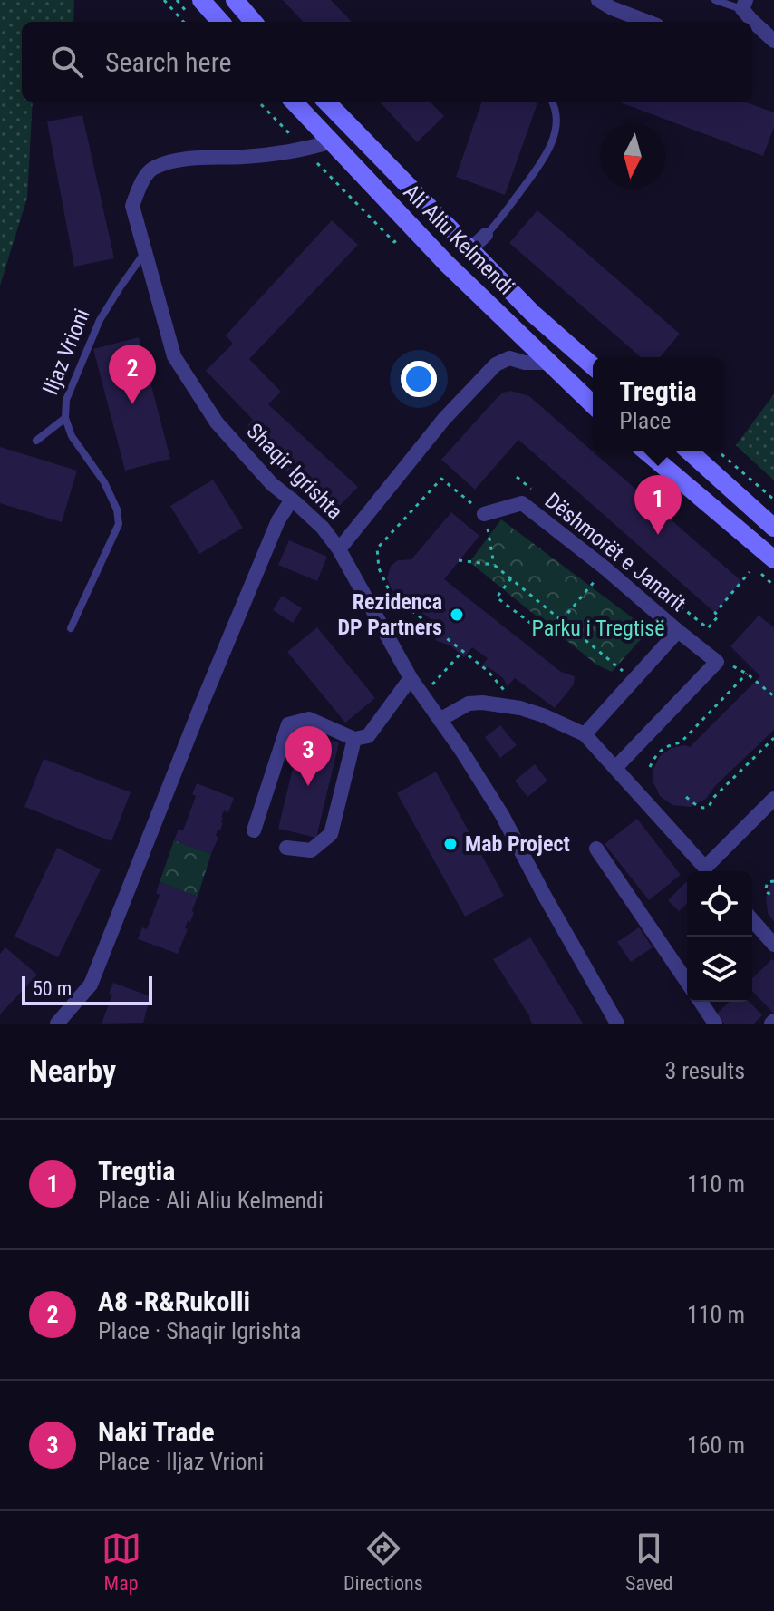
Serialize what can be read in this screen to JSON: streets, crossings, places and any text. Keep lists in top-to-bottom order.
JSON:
{
  "streets": {
    "main road": ["Ali Aliu Kelmendi"],
    "street": ["Shaqir Igrishta", "Dëshmorët e Janarit"],
    "lane": ["Iljaz Vrioni"]
  },
  "crossings": [
    ["Ali Aliu Kelmendi", "Shaqir Igrishta"],
    ["Iljaz Vrioni", "Shaqir Igrishta"]
  ],
  "parks": ["Parku i Tregtisë"],
  "places": ["Rezidenca DP Partners", "Mab Project"],
  "scale_bar": "50 m",
  "north": "bottom",
  "page": {
    "search": "Search here",
    "pins": ["2", "1", "3"],
    "popup": ["Tregtia", "Place"],
    "scale": "50 m",
    "heading": ["Nearby", "3 results"],
    "list": [
      {
        "mark": "1",
        "name": "Tregtia",
        "note": "Place · Ali Aliu Kelmendi",
        "value": "110 m"
      },
      {
        "mark": "2",
        "name": "A8 -R&Rukolli",
        "note": "Place · Shaqir Igrishta",
        "value": "110 m"
      },
      {
        "mark": "3",
        "name": "Naki Trade",
        "note": "Place · Iljaz Vrioni",
        "value": "160 m"
      }
    ],
    "nav": ["Map", "Directions", "Saved"]
  }
}
